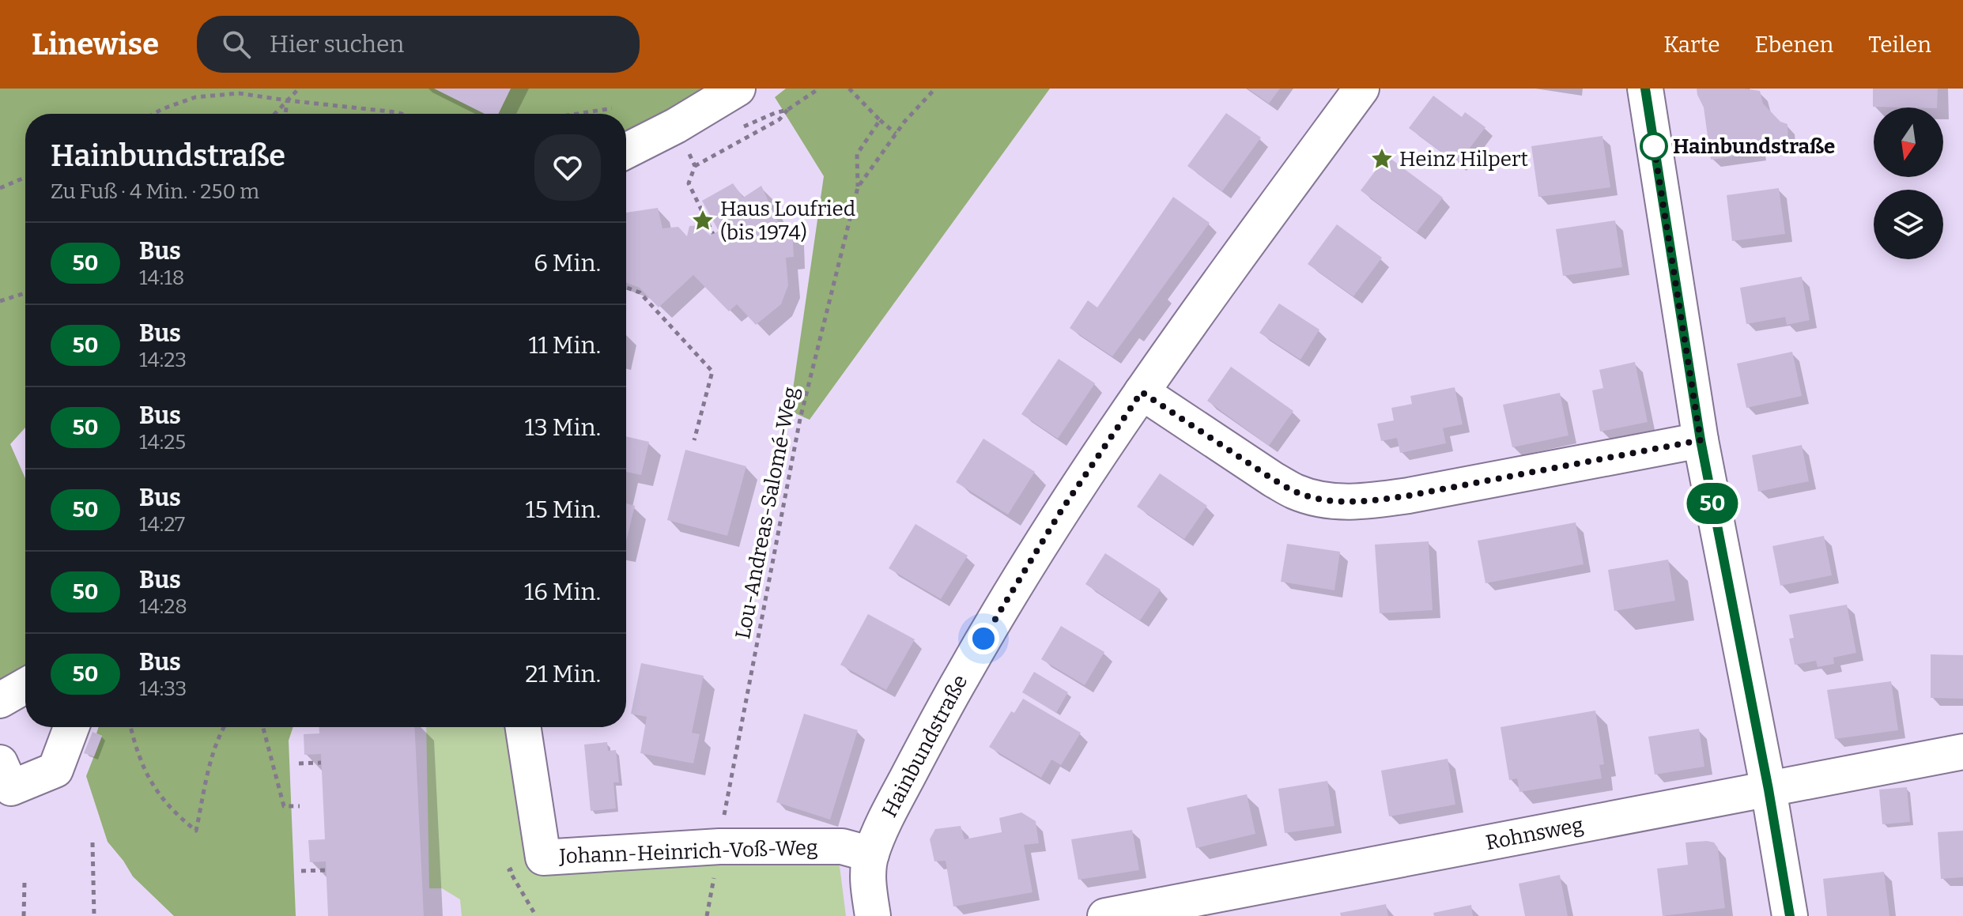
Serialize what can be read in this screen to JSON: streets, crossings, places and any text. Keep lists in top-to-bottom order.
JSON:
{
  "streets": {
    "street": ["Hainbundstraße", "Rohnsweg", "Johann-Heinrich-Voß-Weg"],
    "path": ["Lou-Andreas-Salomé-Weg"]
  },
  "crossings": [
    ["Lou-Andreas-Salomé-Weg", "Johann-Heinrich-Voß-Weg"],
    ["Hainbundstraße", "Johann-Heinrich-Voß-Weg"]
  ],
  "places": {
    "other": ["Hainbundstraße"],
    "place": ["Heinz Hilpert", "Haus Loufried (bis 1974)"]
  },
  "lines": ["bus line 50"],
  "north": "bottom",
  "page": {
    "header": "Linewise",
    "search": "Hier suchen",
    "nav": ["Karte", "Ebenen", "Teilen"],
    "on_map": "50",
    "heading": ["Hainbundstraße", "Zu Fuß · 4 Min. · 250 m"],
    "list": [
      {
        "mark": "50",
        "name": "Bus",
        "note": "14:18",
        "value": "6 Min."
      },
      {
        "mark": "50",
        "name": "Bus",
        "note": "14:23",
        "value": "11 Min."
      },
      {
        "mark": "50",
        "name": "Bus",
        "note": "14:25",
        "value": "13 Min."
      },
      {
        "mark": "50",
        "name": "Bus",
        "note": "14:27",
        "value": "15 Min."
      },
      {
        "mark": "50",
        "name": "Bus",
        "note": "14:28",
        "value": "16 Min."
      },
      {
        "mark": "50",
        "name": "Bus",
        "note": "14:33",
        "value": "21 Min."
      }
    ]
  }
}
